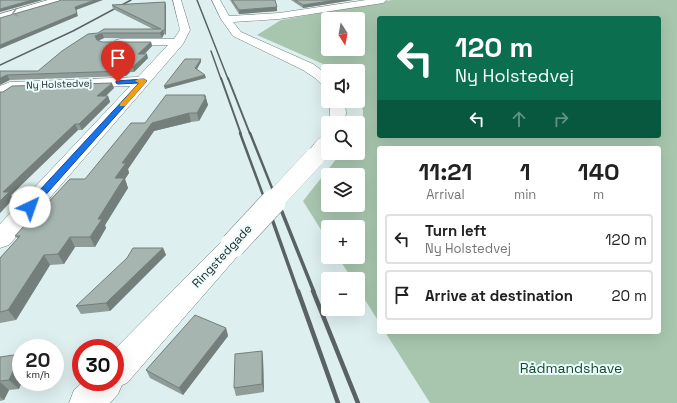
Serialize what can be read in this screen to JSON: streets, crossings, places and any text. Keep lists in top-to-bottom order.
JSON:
{
  "streets": {
    "street": ["Ny Holstedvej", "Ringstedgade"]
  },
  "parks": ["Rådmandshave"],
  "north": "bottom",
  "page": {
    "map_buttons": ["+", "−"],
    "turn": ["120 m", "Ny Holstedvej"],
    "eta": [
      "11:21",
      "Arrival",
      "1",
      "min",
      "140",
      "m"
    ],
    "list": [
      {
        "name": "Turn left",
        "note": "Ny Holstedvej",
        "value": "120 m"
      },
      {
        "name": "Arrive at destination",
        "value": "20 m"
      }
    ],
    "speed": "20 km/h",
    "limit": "30"
  }
}
